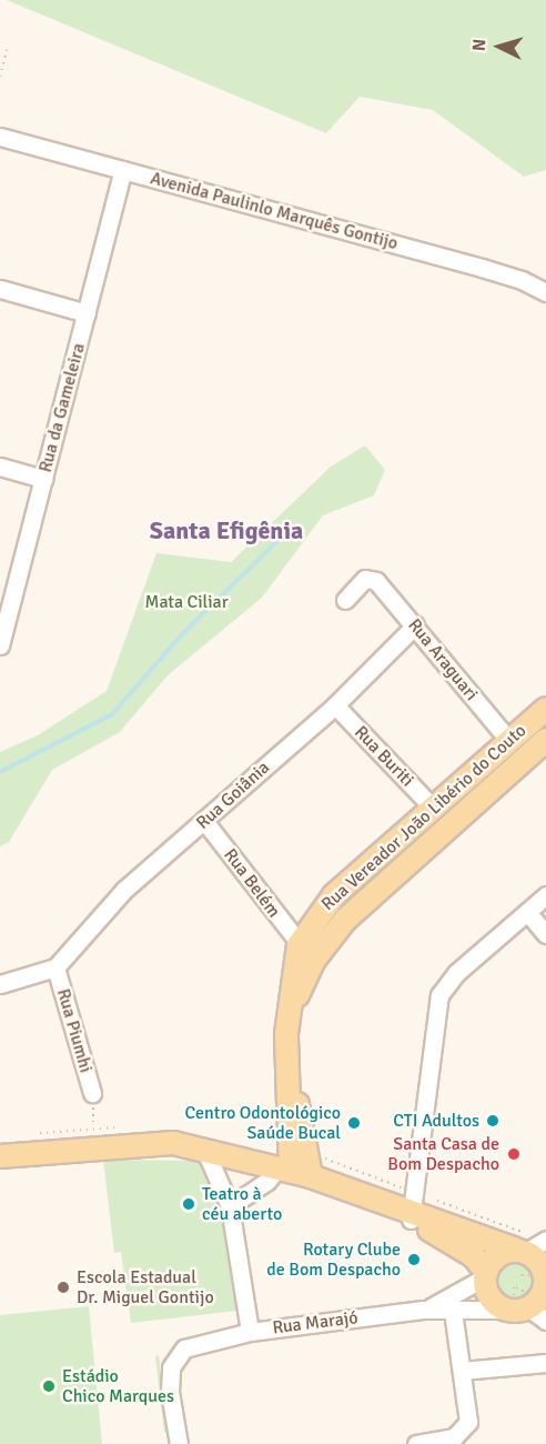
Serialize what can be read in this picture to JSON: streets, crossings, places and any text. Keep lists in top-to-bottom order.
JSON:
{
  "streets": {
    "main road": ["Rua Vereador João Libério do Couto"],
    "street": [
      "Avenida Paulinlo Marquês Gontijo",
      "Rua da Gameleira",
      "Rua Araguari",
      "Rua Buriti",
      "Rua Goiânia",
      "Rua Belém",
      "Rua Piumhi",
      "Rua Marajó"
    ]
  },
  "crossings": [
    ["Avenida Paulinlo Marquês Gontijo", "Rua da Gameleira"],
    ["Rua Araguari", "Rua Goiânia"],
    ["Rua Araguari", "Rua Vereador João Libério do Couto"],
    ["Rua Buriti", "Rua Goiânia"],
    ["Rua Buriti", "Rua Vereador João Libério do Couto"],
    ["Rua Goiânia", "Rua Belém"],
    ["Rua Goiânia", "Rua Piumhi"],
    ["Rua Vereador João Libério do Couto", "Rua Belém"]
  ],
  "districts": ["Santa Efigênia"],
  "parks": ["Mata Ciliar"],
  "places": [
    "CTI Adultos",
    "Centro Odontológico Saúde Bucal",
    "Santa Casa de Bom Despacho",
    "Teatro à céu aberto",
    "Rotary Clube de Bom Despacho",
    "Escola Estadual Dr. Miguel Gontijo",
    "Estádio Chico Marques"
  ],
  "north": "left"
}
